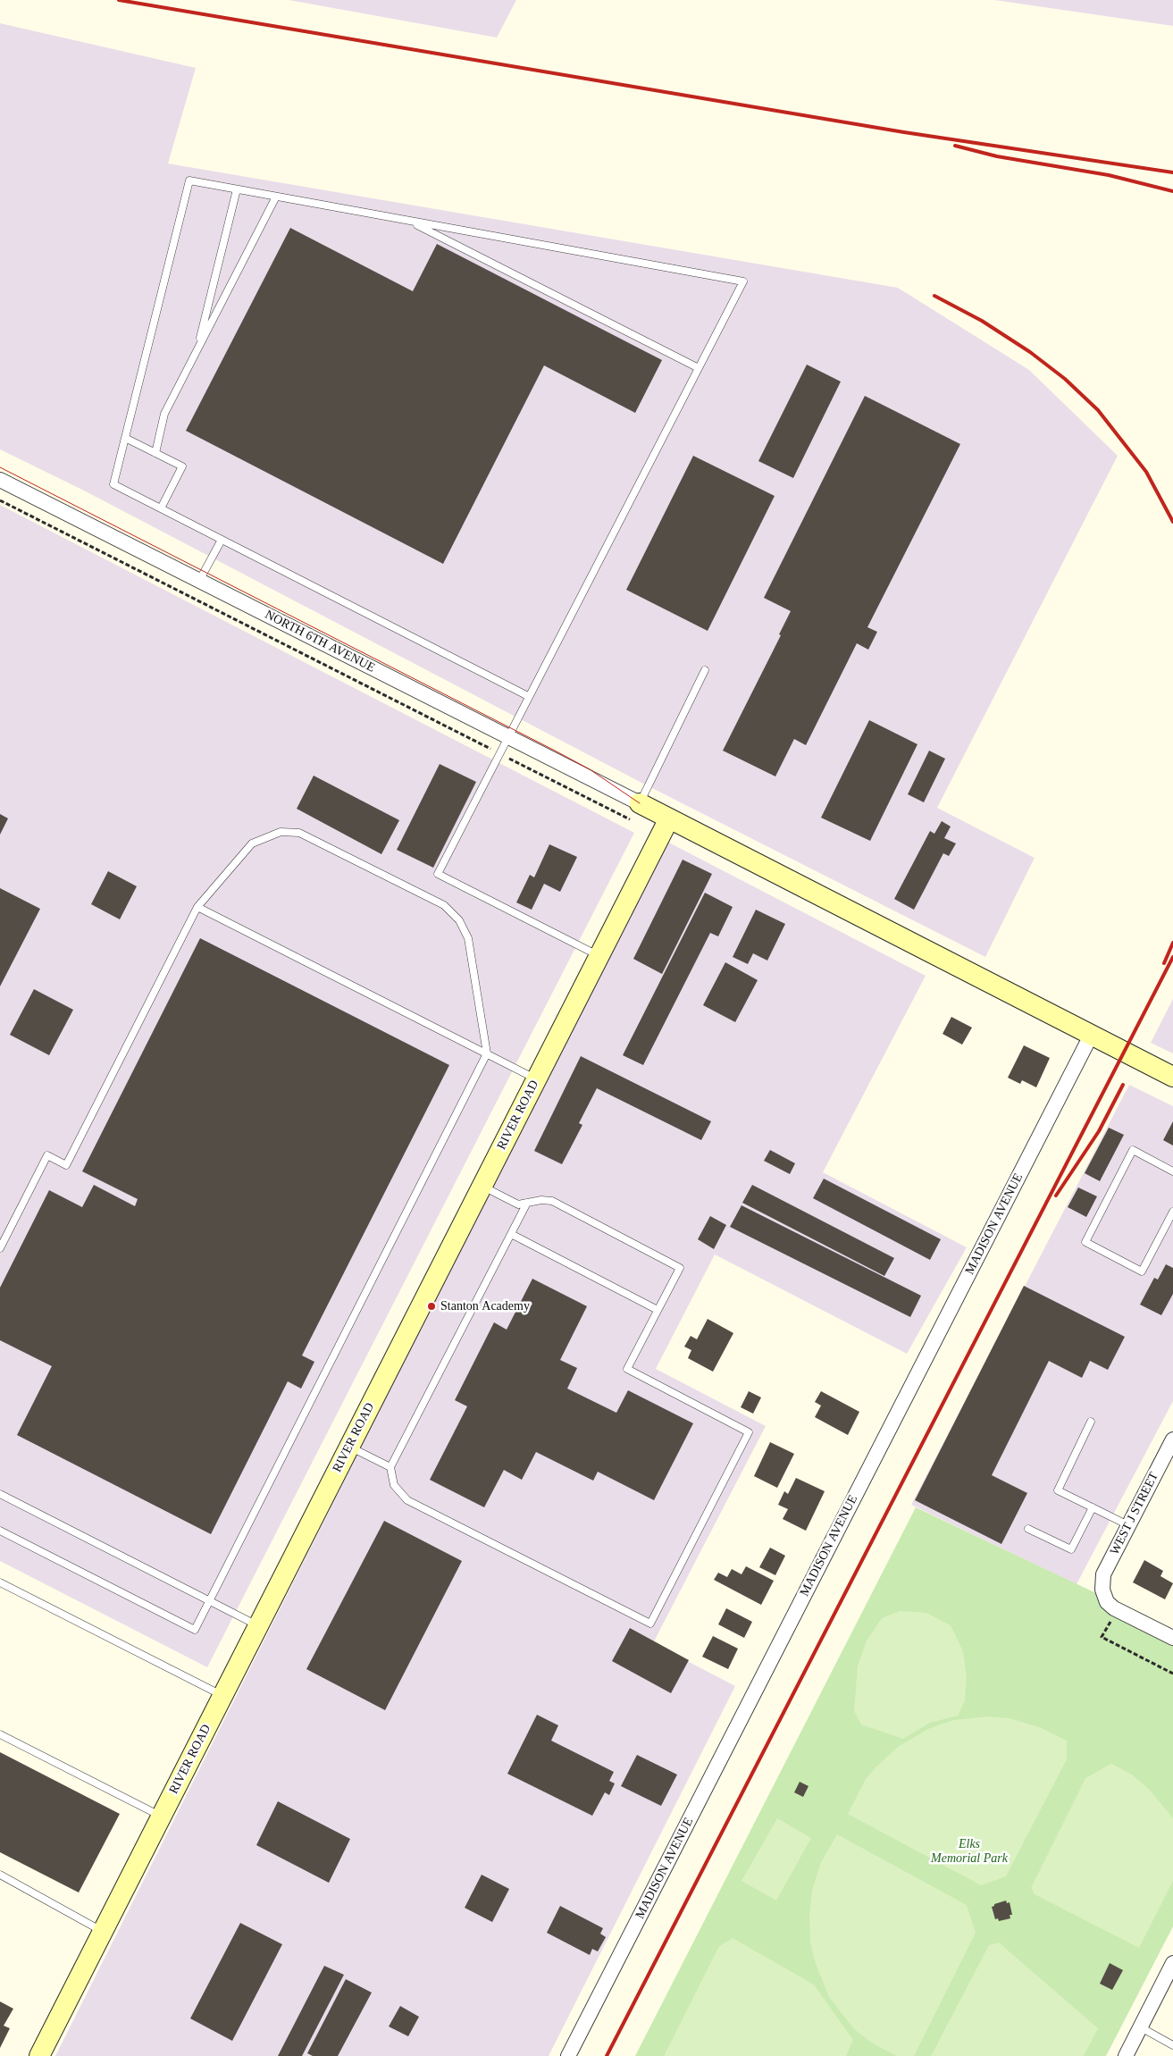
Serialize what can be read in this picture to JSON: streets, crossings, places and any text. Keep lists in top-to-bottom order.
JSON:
{
  "streets": {
    "street": [
      "NORTH 6TH AVENUE",
      "RIVER ROAD",
      "MADISON AVENUE",
      "WEST J STREET"
    ]
  },
  "parks": ["Elks Memorial Park"],
  "places": ["Stanton Academy"]
}
